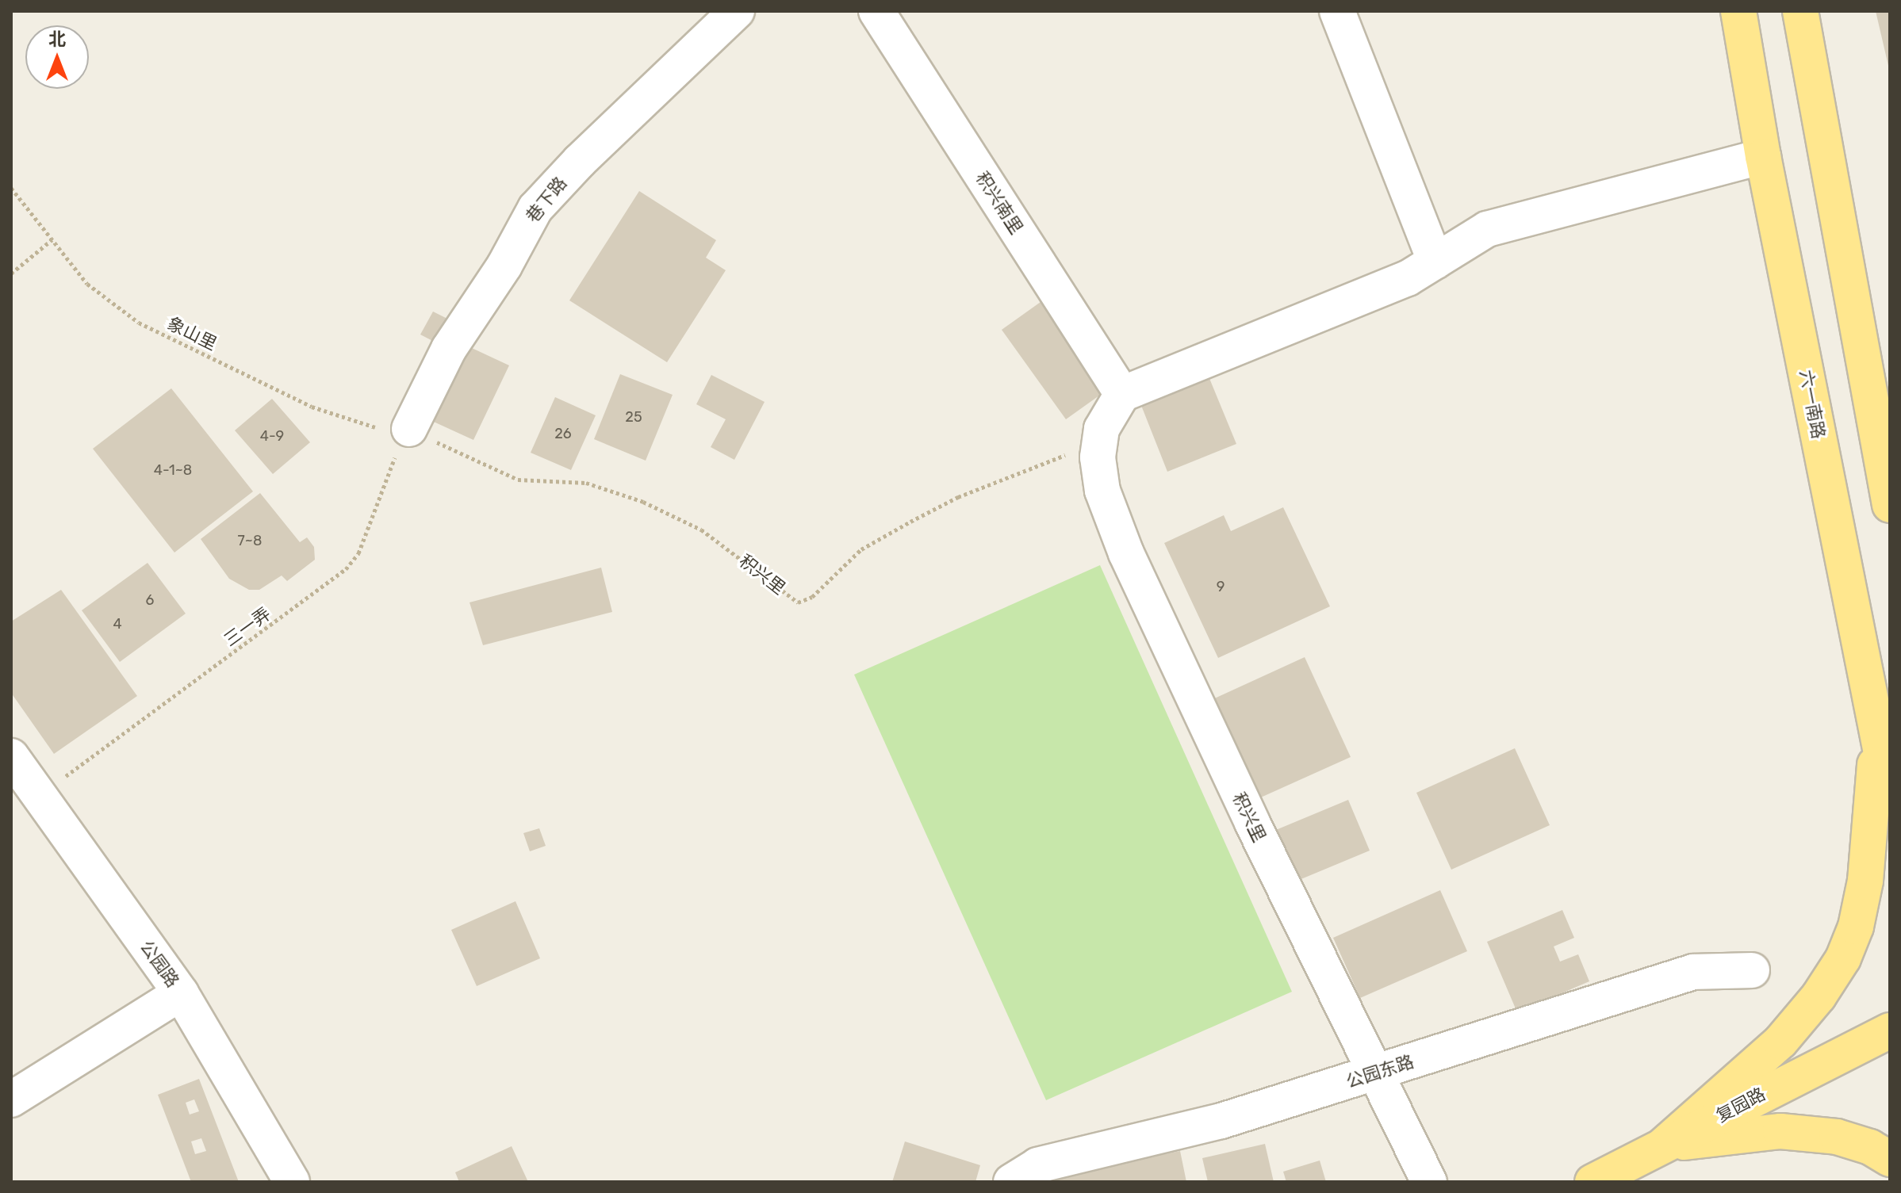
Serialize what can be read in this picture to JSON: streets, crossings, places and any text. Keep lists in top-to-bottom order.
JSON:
{
  "streets": {
    "main road": ["六一南路", "复园路"],
    "street": [
      "巷下路",
      "积兴南里",
      "积兴里",
      "公园路",
      "公园东路"
    ],
    "path": ["象山里", "三一弄"]
  },
  "crossings": [
    ["巷下路", "象山里"],
    ["巷下路", "积兴里"],
    ["巷下路", "三一弄"],
    ["象山里", "积兴里"],
    ["象山里", "三一弄"],
    ["积兴里", "三一弄"],
    ["积兴里", "公园东路"],
    ["三一弄", "公园路"]
  ],
  "house_numbers": [
    "25",
    "26",
    "4-9",
    "4-1~8",
    "7~8",
    "9",
    "6",
    "4"
  ],
  "north": "top"
}
